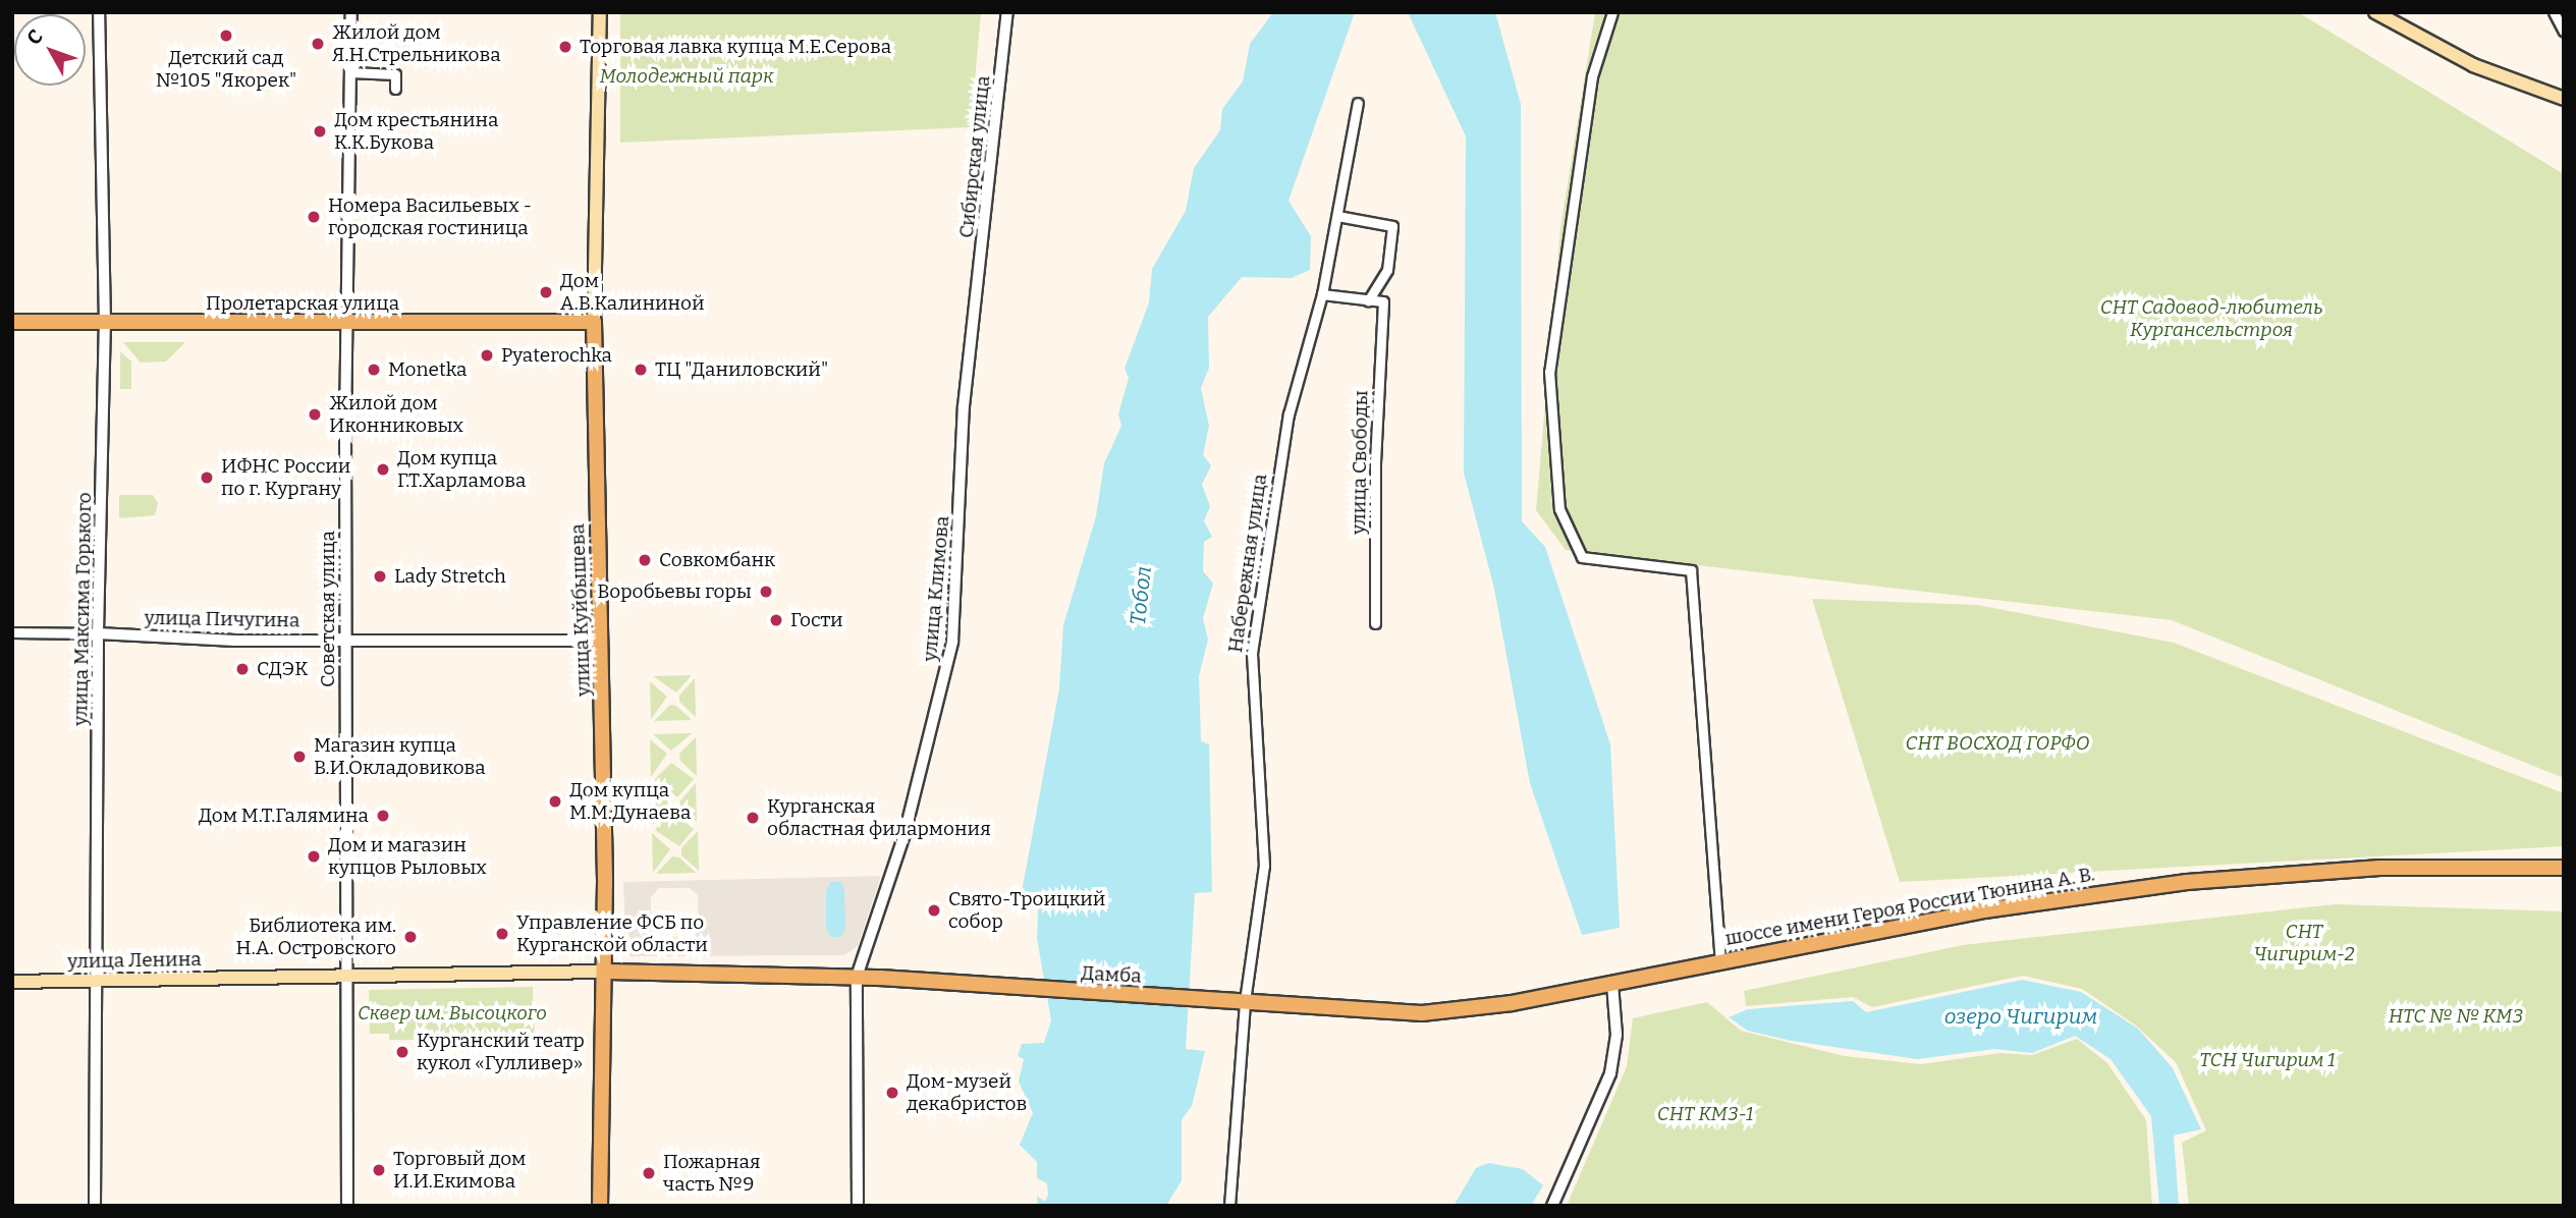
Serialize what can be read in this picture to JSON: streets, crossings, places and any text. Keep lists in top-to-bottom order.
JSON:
{
  "streets": {
    "main road": [
      "Пролетарская улица",
      "улица Куйбышева",
      "шоссе имени Героя России Тюнина А. В.",
      "улица Ленина",
      "Дамба"
    ],
    "street": [
      "Сибирская улица",
      "улица Свободы",
      "Набережная улица",
      "улица Климова",
      "улица Максима Горького",
      "Советская улица",
      "улица Пичугина"
    ]
  },
  "crossings": [
    ["Сибирская улица", "улица Климова"],
    ["Пролетарская улица", "улица Максима Горького"],
    ["Пролетарская улица", "Советская улица"],
    ["Пролетарская улица", "улица Куйбышева"],
    ["Набережная улица", "шоссе имени Героя России Тюнина А. В."],
    ["Набережная улица", "Дамба"],
    ["улица Климова", "улица Ленина"],
    ["улица Климова", "Дамба"],
    ["улица Максима Горького", "улица Пичугина"],
    ["улица Максима Горького", "улица Ленина"],
    ["Советская улица", "улица Пичугина"],
    ["Советская улица", "улица Ленина"],
    ["улица Куйбышева", "улица Пичугина"],
    ["улица Куйбышева", "улица Ленина"],
    ["шоссе имени Героя России Тюнина А. В.", "Дамба"],
    ["улица Ленина", "Дамба"]
  ],
  "water": ["Тобол", "озеро Чигирим"],
  "parks": [
    "Молодежный парк",
    "СНТ Садовод-любитель Кургансельстроя",
    "СНТ ВОСХОД ГОРФО",
    "СНТ Чигирим-2",
    "Сквер им. Высоцкого",
    "НТС № № КМЗ",
    "ТСН Чигирим 1",
    "СНТ КМЗ-1"
  ],
  "places": [
    "Детский сад №105 \"Якорек\"",
    "Жилой дом Я.Н.Стрельникова",
    "Торговая лавка купца М.Е.Серова",
    "Дом крестьянина К.К.Букова",
    "Номера Васильевых - городская гостиница",
    "Дом А.В.Калининой",
    "Pyaterochka",
    "Monetka",
    "ТЦ \"Даниловский\"",
    "Жилой дом Иконниковых",
    "Дом купца Г.Т.Харламова",
    "ИФНС России по г. Кургану",
    "Совкомбанк",
    "Lady Stretch",
    "Воробьевы горы",
    "Гости",
    "СДЭК",
    "Магазин купца В.И.Окладовикова",
    "Дом купца М.М.Дунаева",
    "Дом М.Т.Галямина",
    "Курганская областная филармония",
    "Дом и магазин купцов Рыловых",
    "Свято-Троицкий собор",
    "Управление ФСБ по Курганской области",
    "Библиотека им. Н.А. Островского",
    "Курганский театр кукол «Гулливер»",
    "Дом-музей декабристов",
    "Торговый дом И.И.Екимова",
    "Пожарная часть №9"
  ],
  "north": "top left"
}
